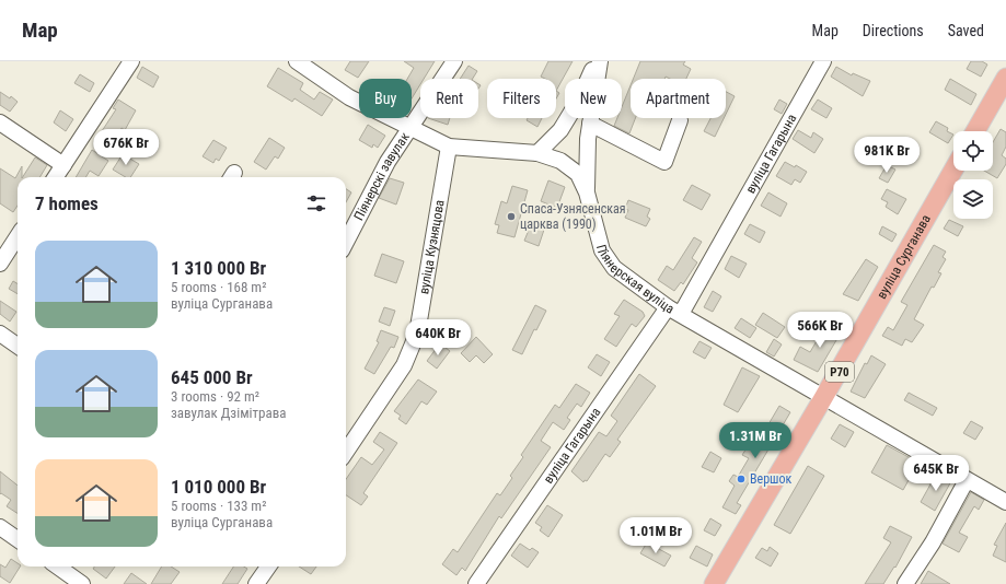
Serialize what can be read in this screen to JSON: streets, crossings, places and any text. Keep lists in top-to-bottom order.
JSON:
{
  "streets": {
    "main road": ["вуліца Сурганава", "Р70"],
    "street": [
      "вуліца Гагарына",
      "Піянерскі завулак",
      "вуліца Кузняцова",
      "Піянерская вуліца"
    ]
  },
  "crossings": [
    ["вуліца Гагарына", "Піянерская вуліца"],
    ["Піянерскі завулак", "Піянерская вуліца"],
    ["вуліца Кузняцова", "Піянерская вуліца"],
    ["вуліца Сурганава", "Піянерская вуліца"]
  ],
  "places": ["Спаса-Узнясенская царква (1990)", "Вершок"],
  "page": {
    "header": "Map",
    "nav": ["Map", "Directions", "Saved"],
    "chip": [
      "Buy",
      "Rent",
      "Filters",
      "New",
      "Apartment"
    ],
    "price": [
      "676K Br",
      "981K Br",
      "566K Br",
      "640K Br",
      "1.31M Br",
      "645K Br",
      "1.01M Br"
    ],
    "heading": "7 homes",
    "list": [
      {
        "name": "1 310 000 Br",
        "note": "5 rooms · 168 m² · вуліца Сурганава"
      },
      {
        "name": "645 000 Br",
        "note": "3 rooms · 92 m² · завулак Дзімітрава"
      },
      {
        "name": "1 010 000 Br",
        "note": "5 rooms · 133 m² · вуліца Сурганава"
      }
    ]
  }
}
